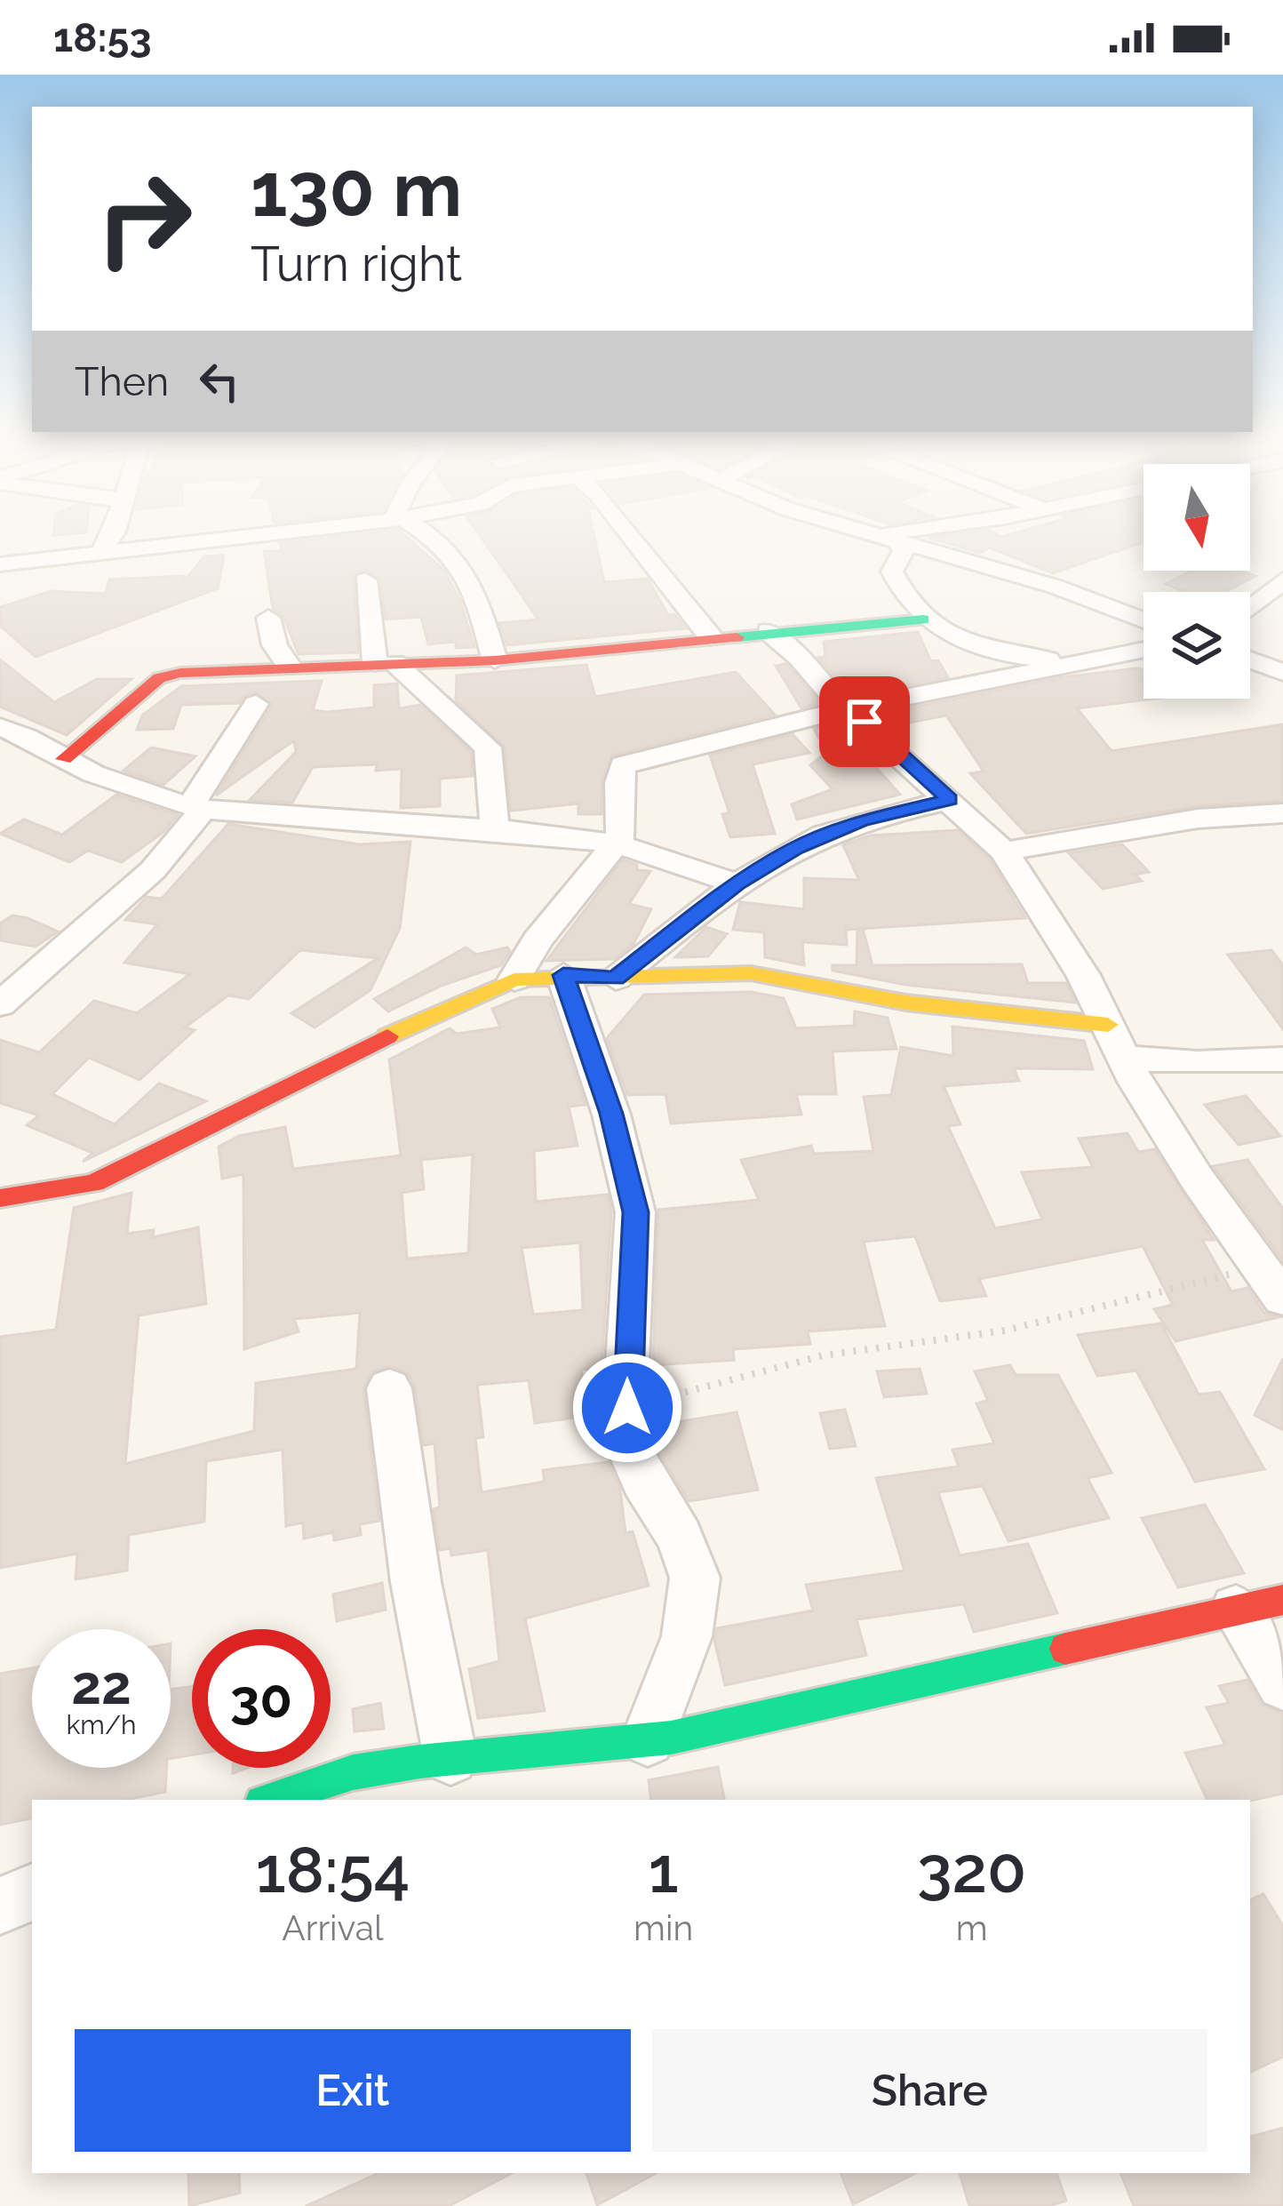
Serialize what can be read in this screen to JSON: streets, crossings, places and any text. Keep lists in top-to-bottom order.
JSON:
{
  "north": "bottom",
  "page": {
    "status": "18:53",
    "turn": ["130 m", "Turn right"],
    "then": "Then",
    "speed": "22 km/h",
    "limit": "30",
    "eta": [
      "18:54",
      "Arrival",
      "1",
      "min",
      "320",
      "m"
    ],
    "buttons": ["Exit", "Share"]
  }
}
